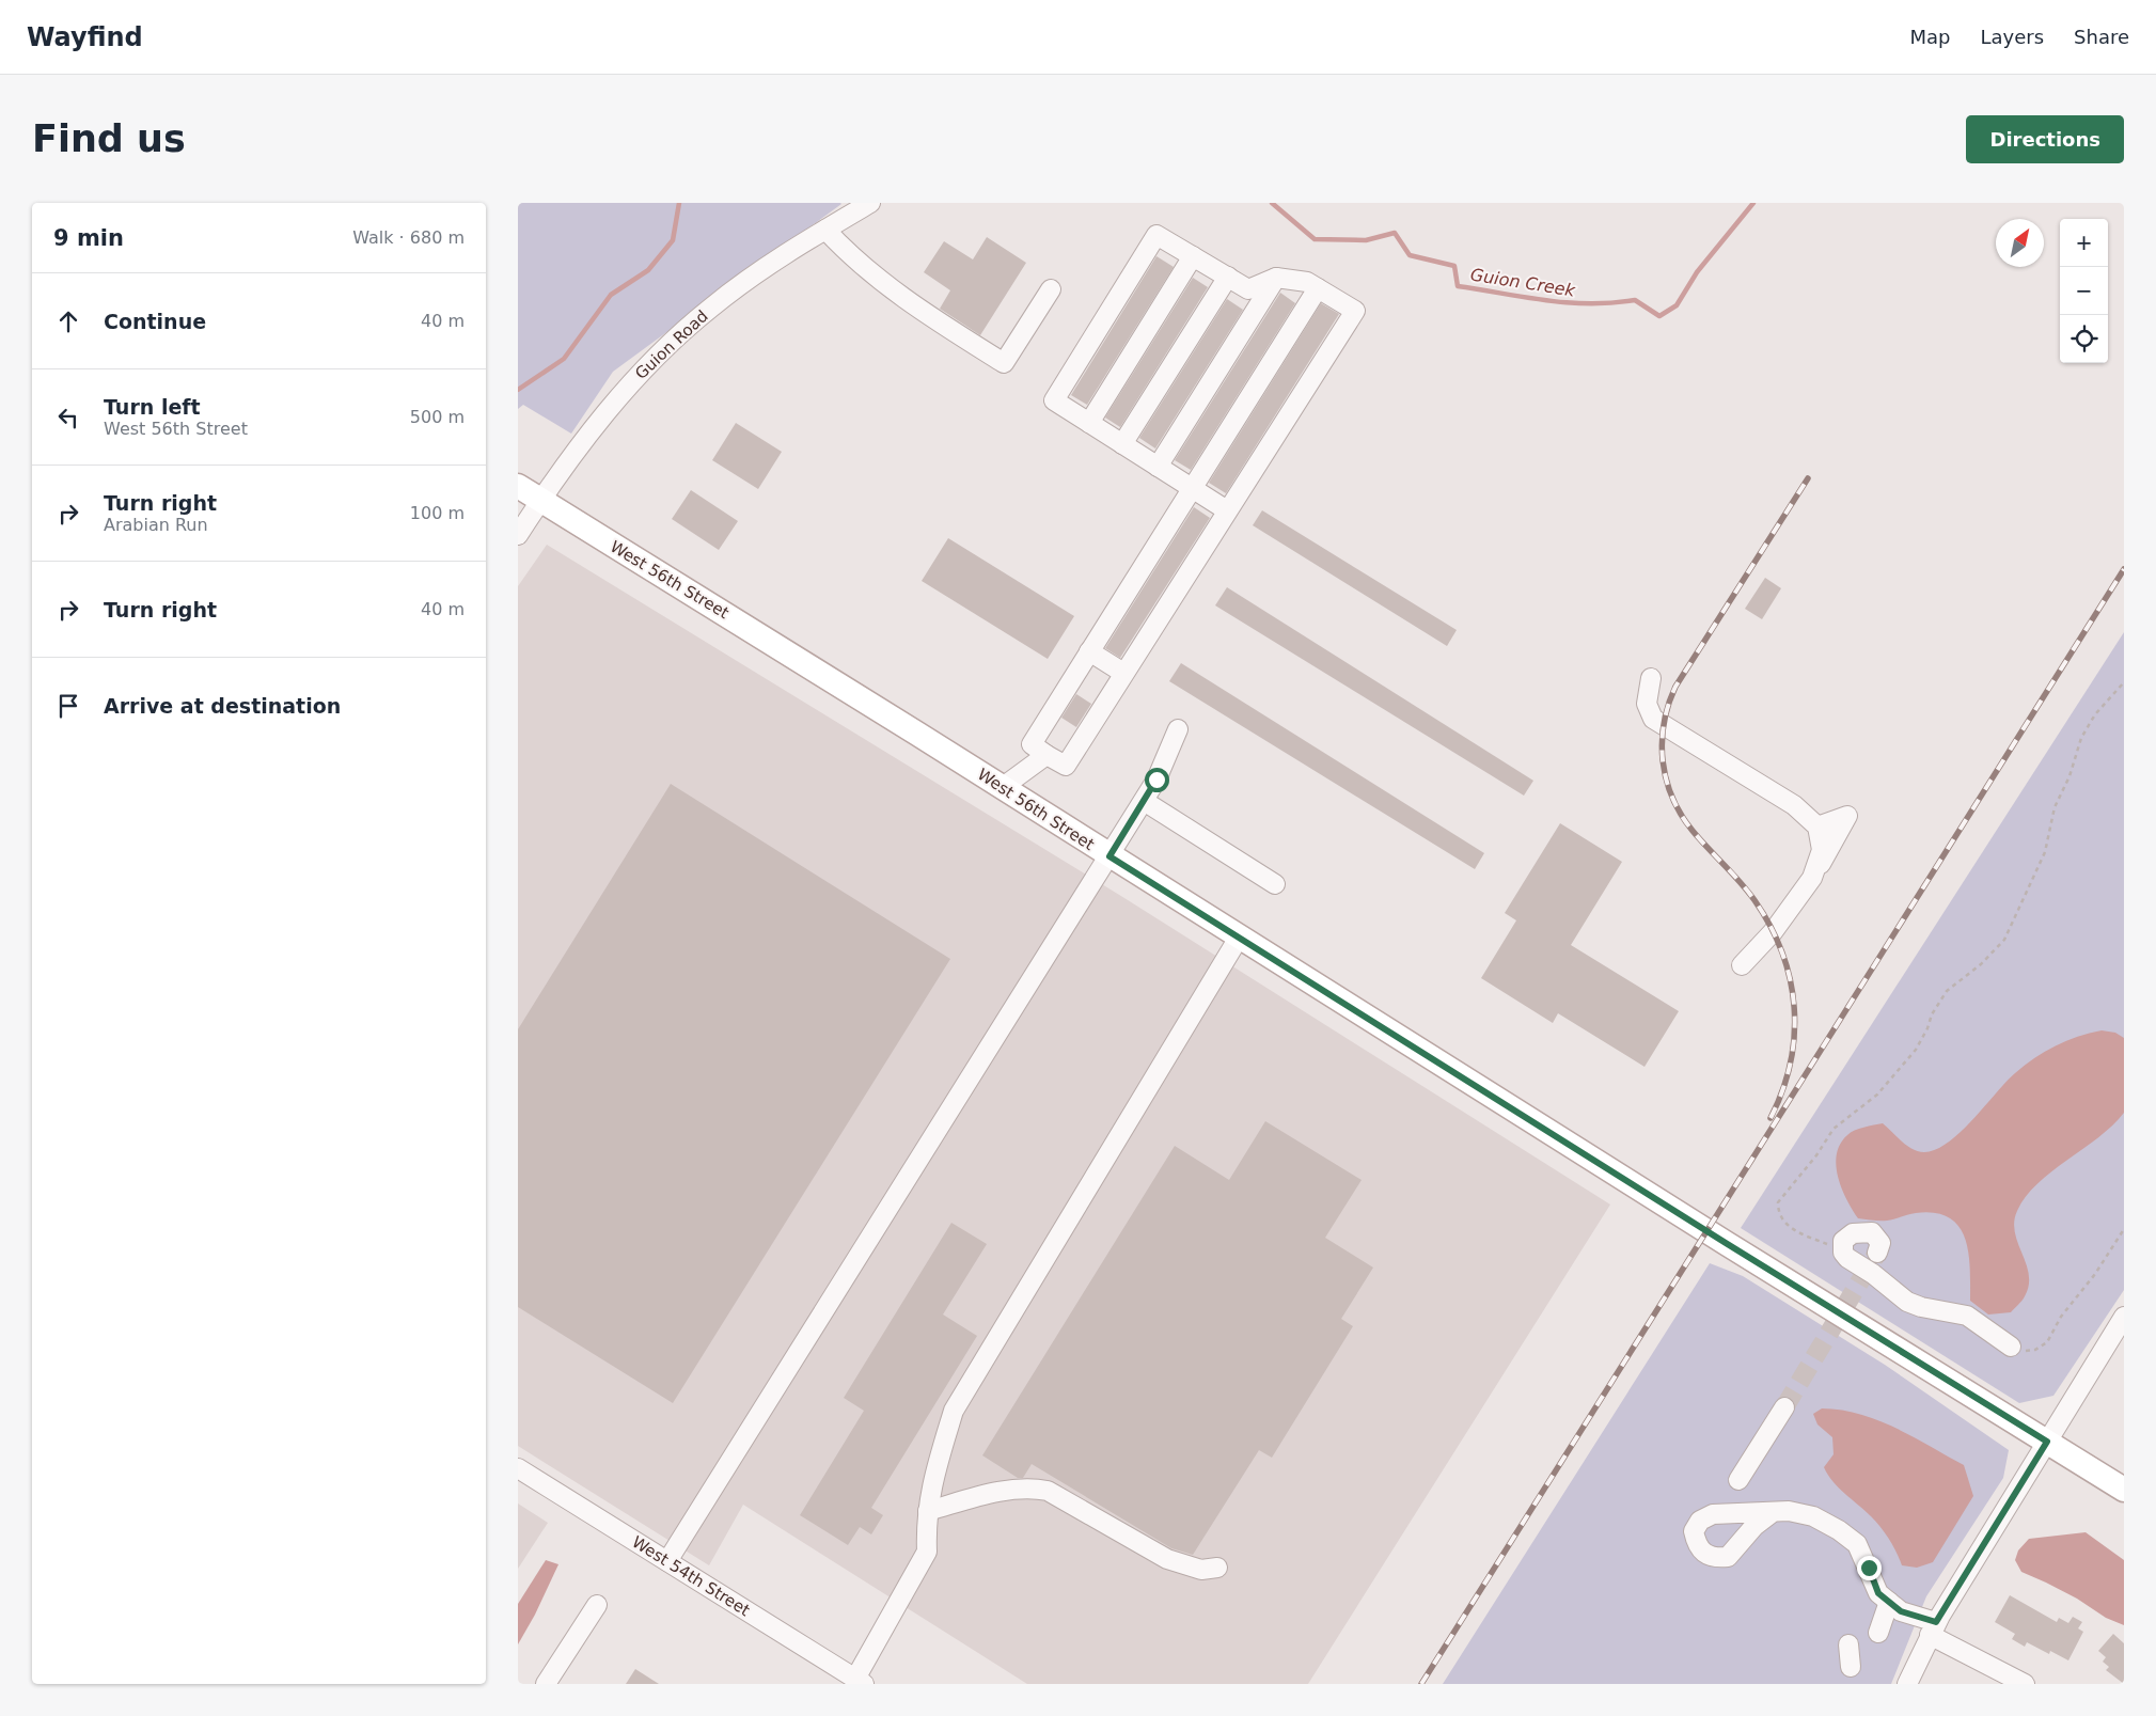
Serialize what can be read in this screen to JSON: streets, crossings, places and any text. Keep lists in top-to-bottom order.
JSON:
{
  "streets": {
    "main road": ["West 56th Street"],
    "street": ["Guion Road", "West 54th Street"]
  },
  "crossings": [
    ["Guion Road", "West 56th Street"]
  ],
  "water": ["Guion Creek"],
  "north": "top right",
  "page": {
    "header": "Wayfind",
    "nav": ["Map", "Layers", "Share"],
    "buttons": "Directions",
    "title": "Find us",
    "heading": ["9 min", "Walk · 680 m"],
    "map_buttons": ["+", "−"],
    "list": [
      ["Continue", "40 m"],
      ["Turn left", "West 56th Street", "500 m"],
      ["Turn right", "Arabian Run", "100 m"],
      ["Turn right", "40 m"],
      "Arrive at destination"
    ]
  }
}
